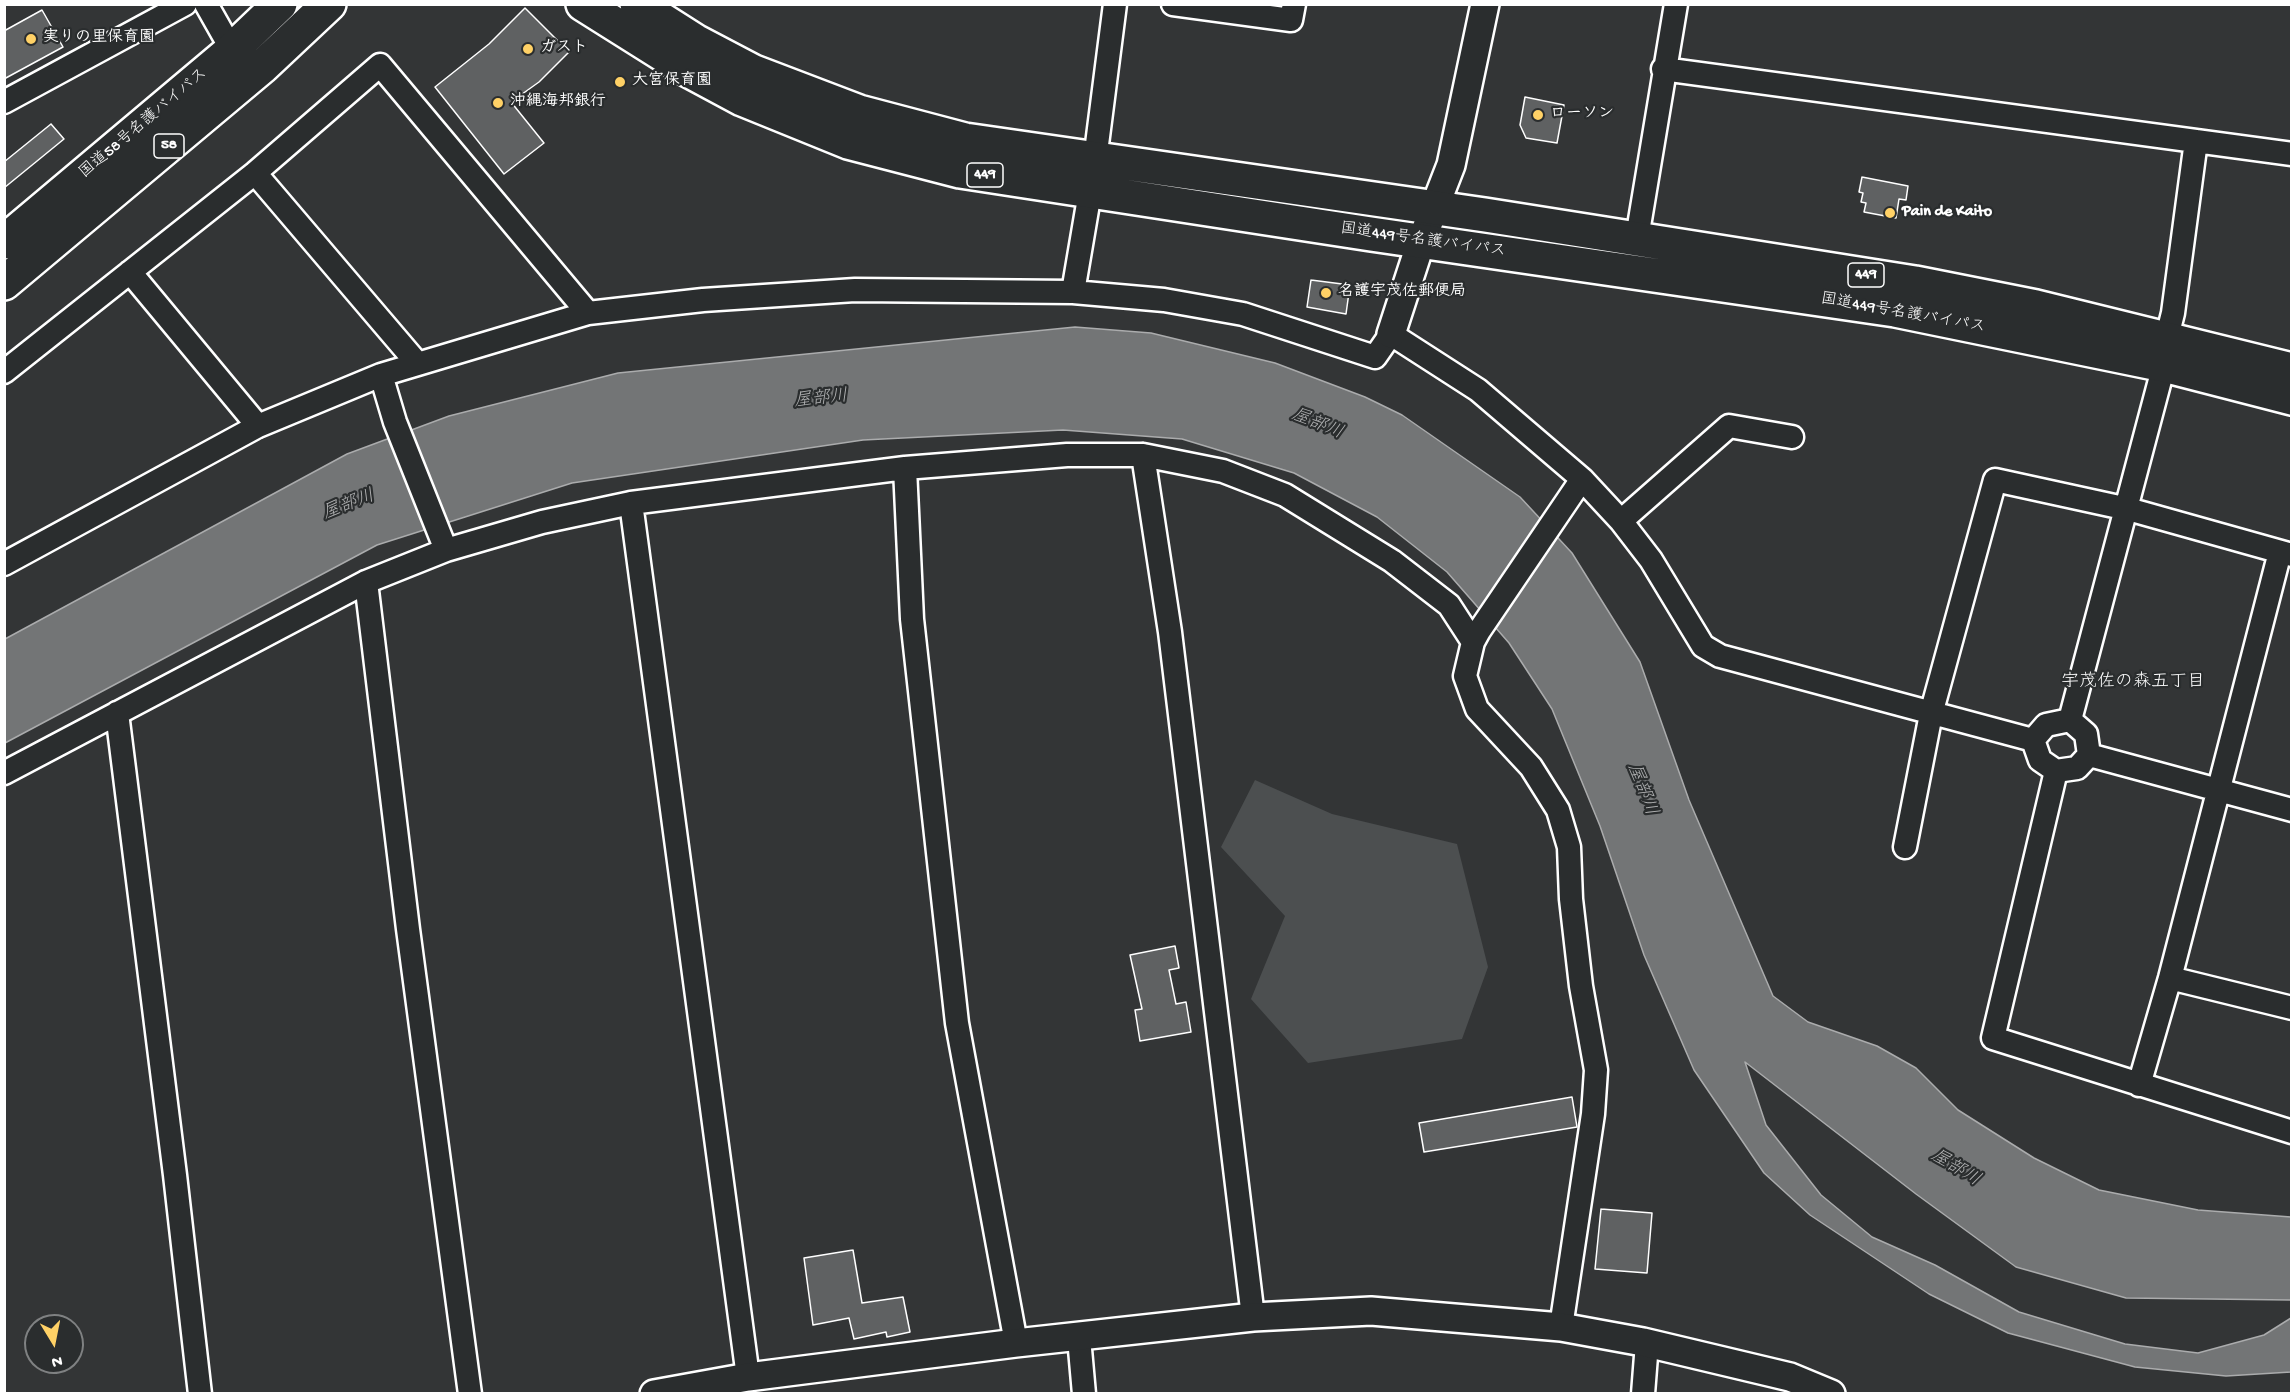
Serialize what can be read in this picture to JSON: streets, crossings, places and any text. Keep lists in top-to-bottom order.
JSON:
{
  "streets": {
    "highway": [
      "国道58号名護バイパス",
      "58",
      "449",
      "国道449号名護バイパス"
    ]
  },
  "districts": ["宇茂佐の森五丁目"],
  "water": ["屋部川"],
  "places": [
    "実りの里保育園",
    "ガスト",
    "大宮保育園",
    "沖縄海邦銀行",
    "ローソン",
    "Pain de Kaito",
    "名護宇茂佐郵便局"
  ],
  "north": "bottom"
}
